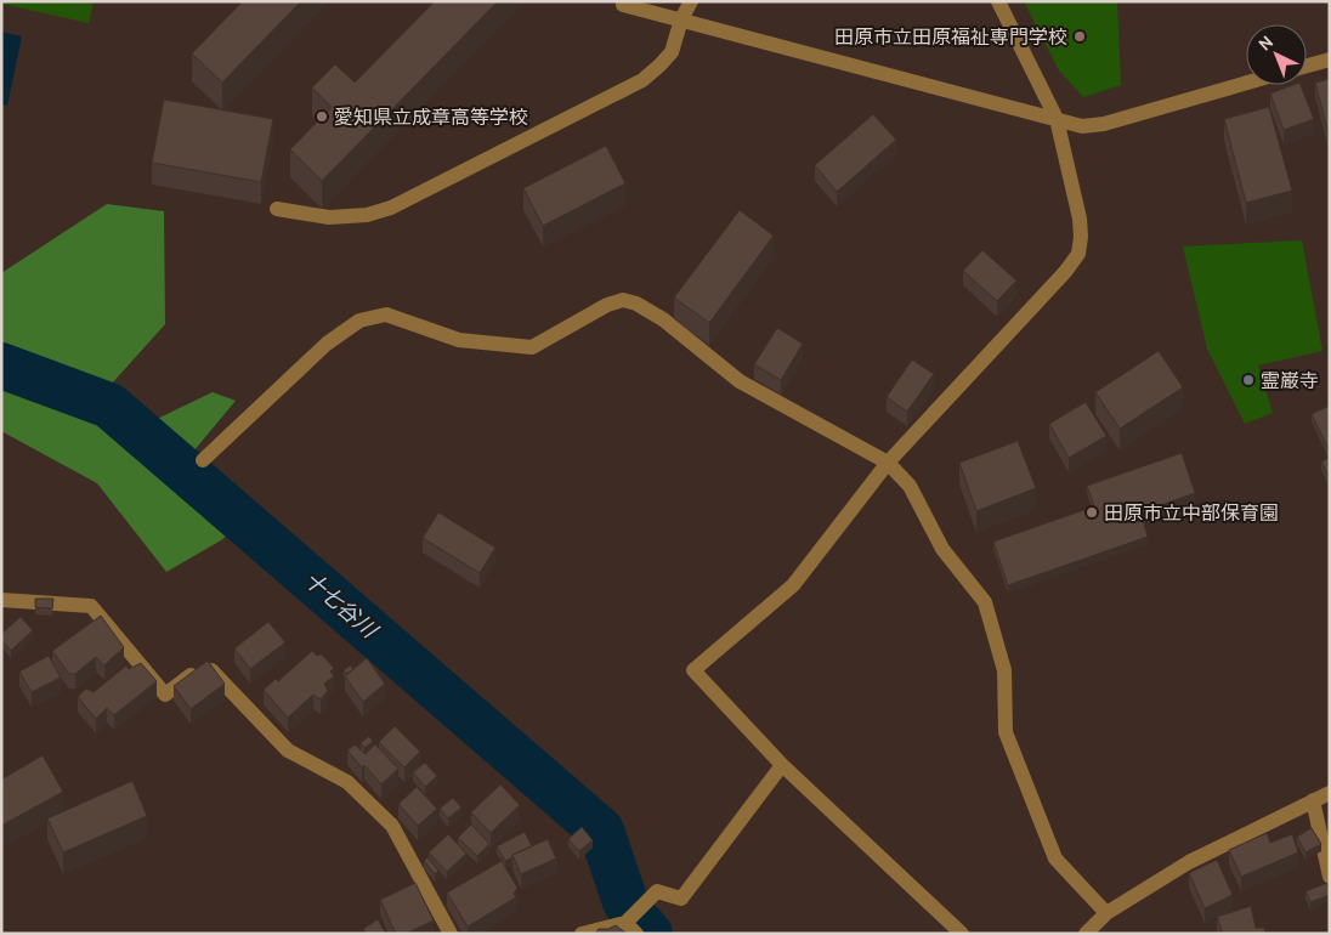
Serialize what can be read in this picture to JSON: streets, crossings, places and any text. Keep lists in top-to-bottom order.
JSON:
{
  "water": ["十七谷川"],
  "places": [
    "田原市立田原福祉専門学校",
    "愛知県立成章高等学校",
    "霊巌寺",
    "田原市立中部保育園"
  ],
  "north": "top left"
}
